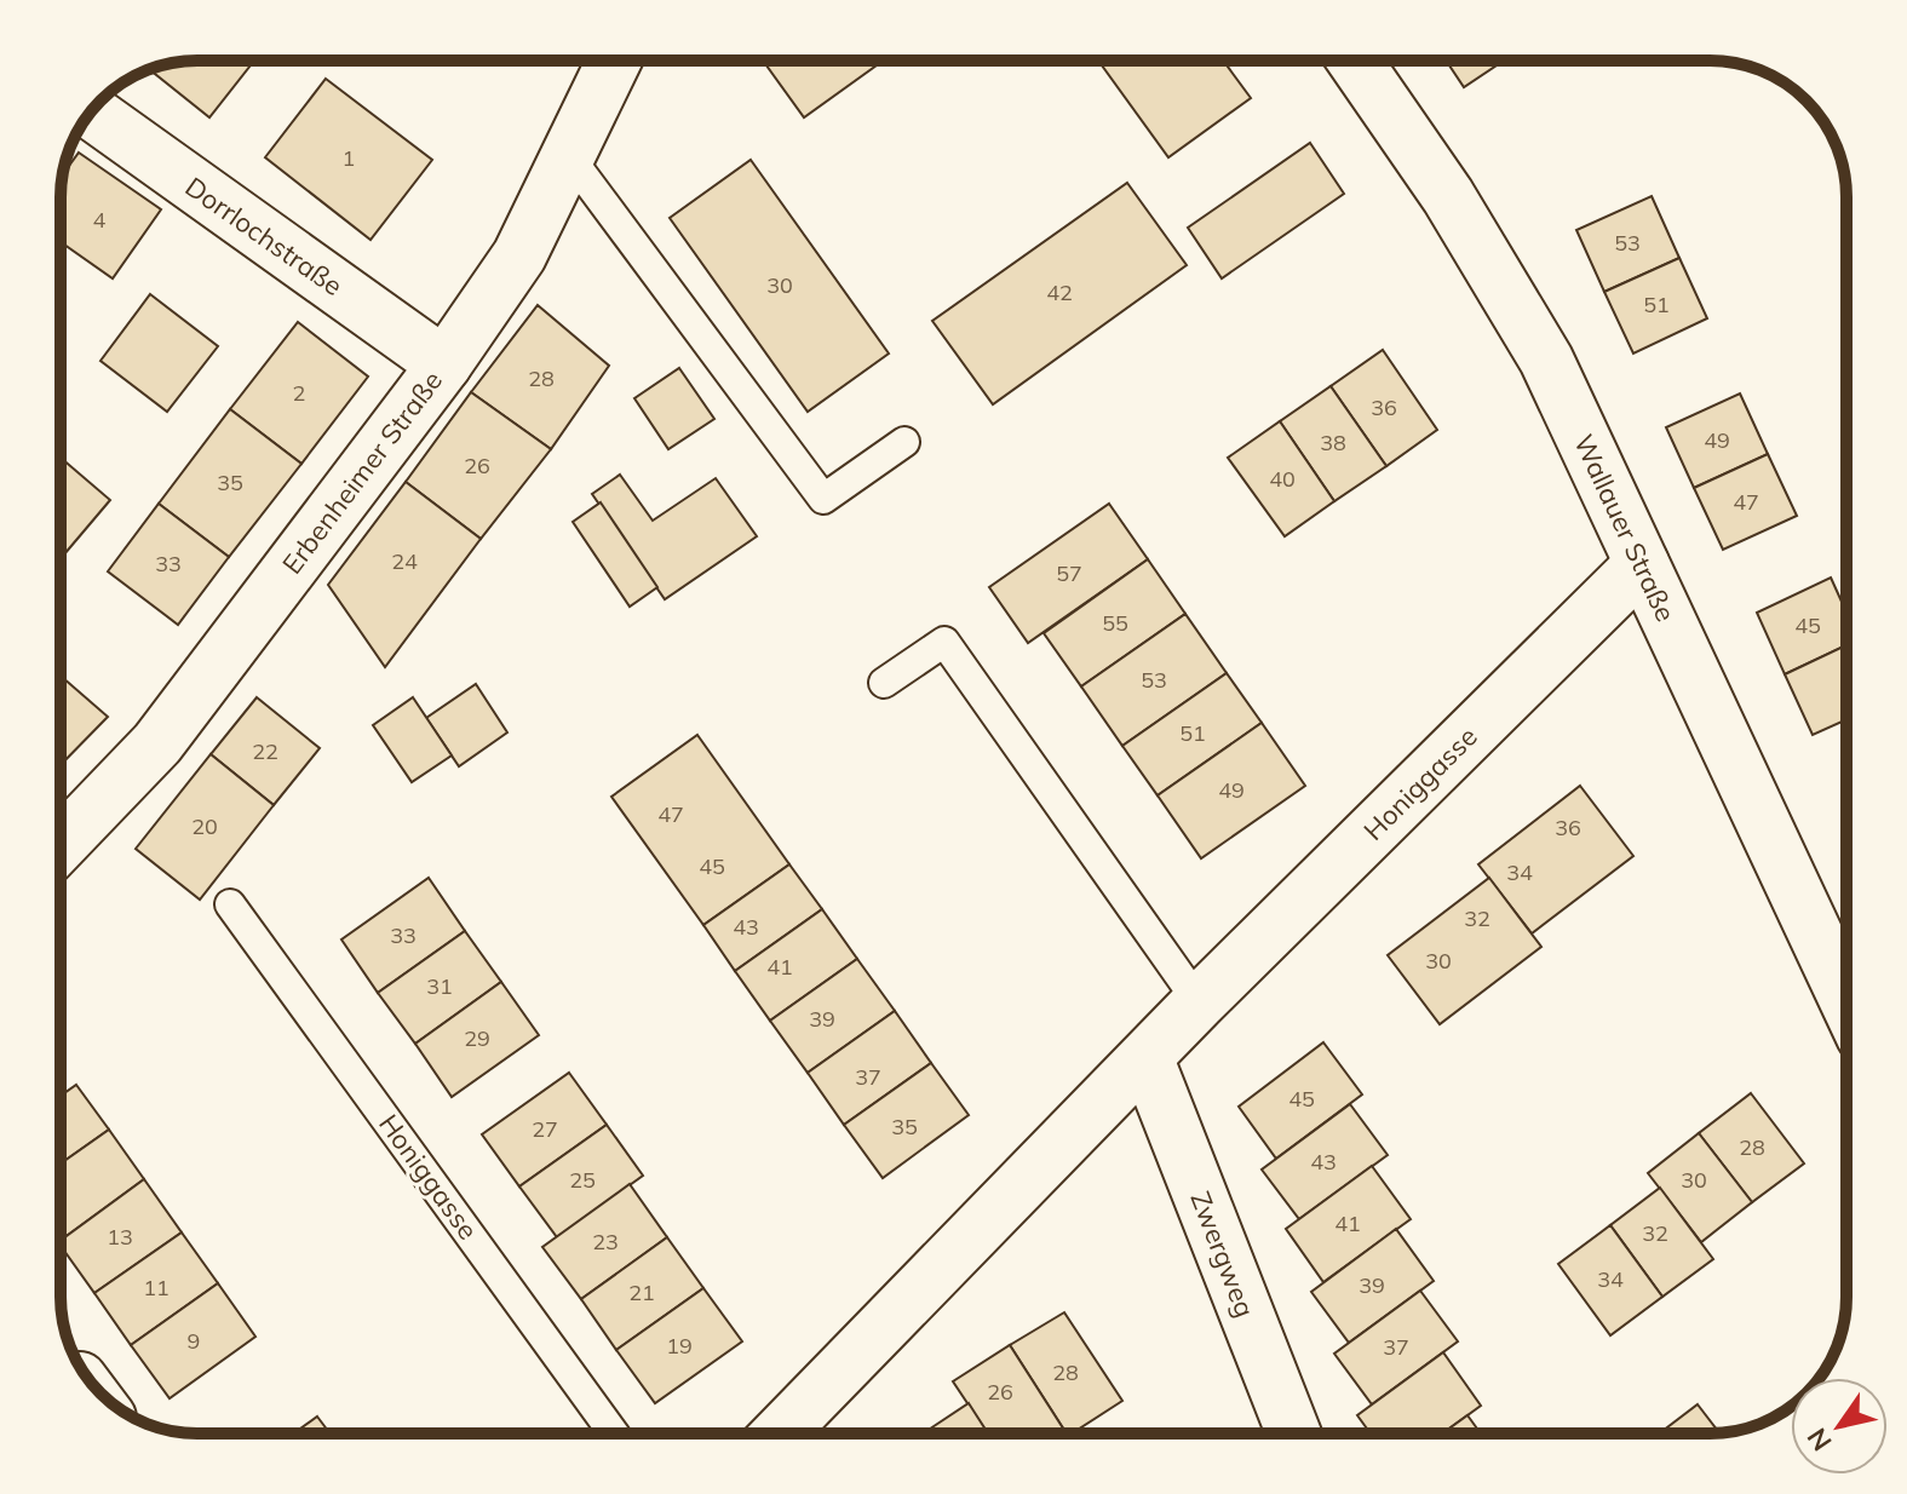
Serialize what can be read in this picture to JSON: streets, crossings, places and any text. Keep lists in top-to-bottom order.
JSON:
{
  "streets": {
    "street": [
      "Dorrlochstraße",
      "Erbenheimer Straße",
      "Wallauer Straße",
      "Honiggasse",
      "Zwergweg"
    ]
  },
  "crossings": [
    ["Dorrlochstraße", "Erbenheimer Straße"],
    ["Wallauer Straße", "Honiggasse"],
    ["Honiggasse", "Zwergweg"]
  ],
  "house_numbers": [
    "1",
    "4",
    "53",
    "30",
    "42",
    "51",
    "28",
    "2",
    "36",
    "49",
    "38",
    "26",
    "40",
    "35",
    "47",
    "24",
    "33",
    "57",
    "55",
    "45",
    "53",
    "51",
    "22",
    "49",
    "47",
    "20",
    "36",
    "45",
    "34",
    "32",
    "43",
    "33",
    "30",
    "41",
    "31",
    "39",
    "29",
    "37",
    "45",
    "35",
    "27",
    "28",
    "43",
    "25",
    "30",
    "41",
    "32",
    "13",
    "23",
    "34",
    "39",
    "11",
    "21",
    "9",
    "19",
    "37",
    "28",
    "26"
  ],
  "north": "bottom left"
}
